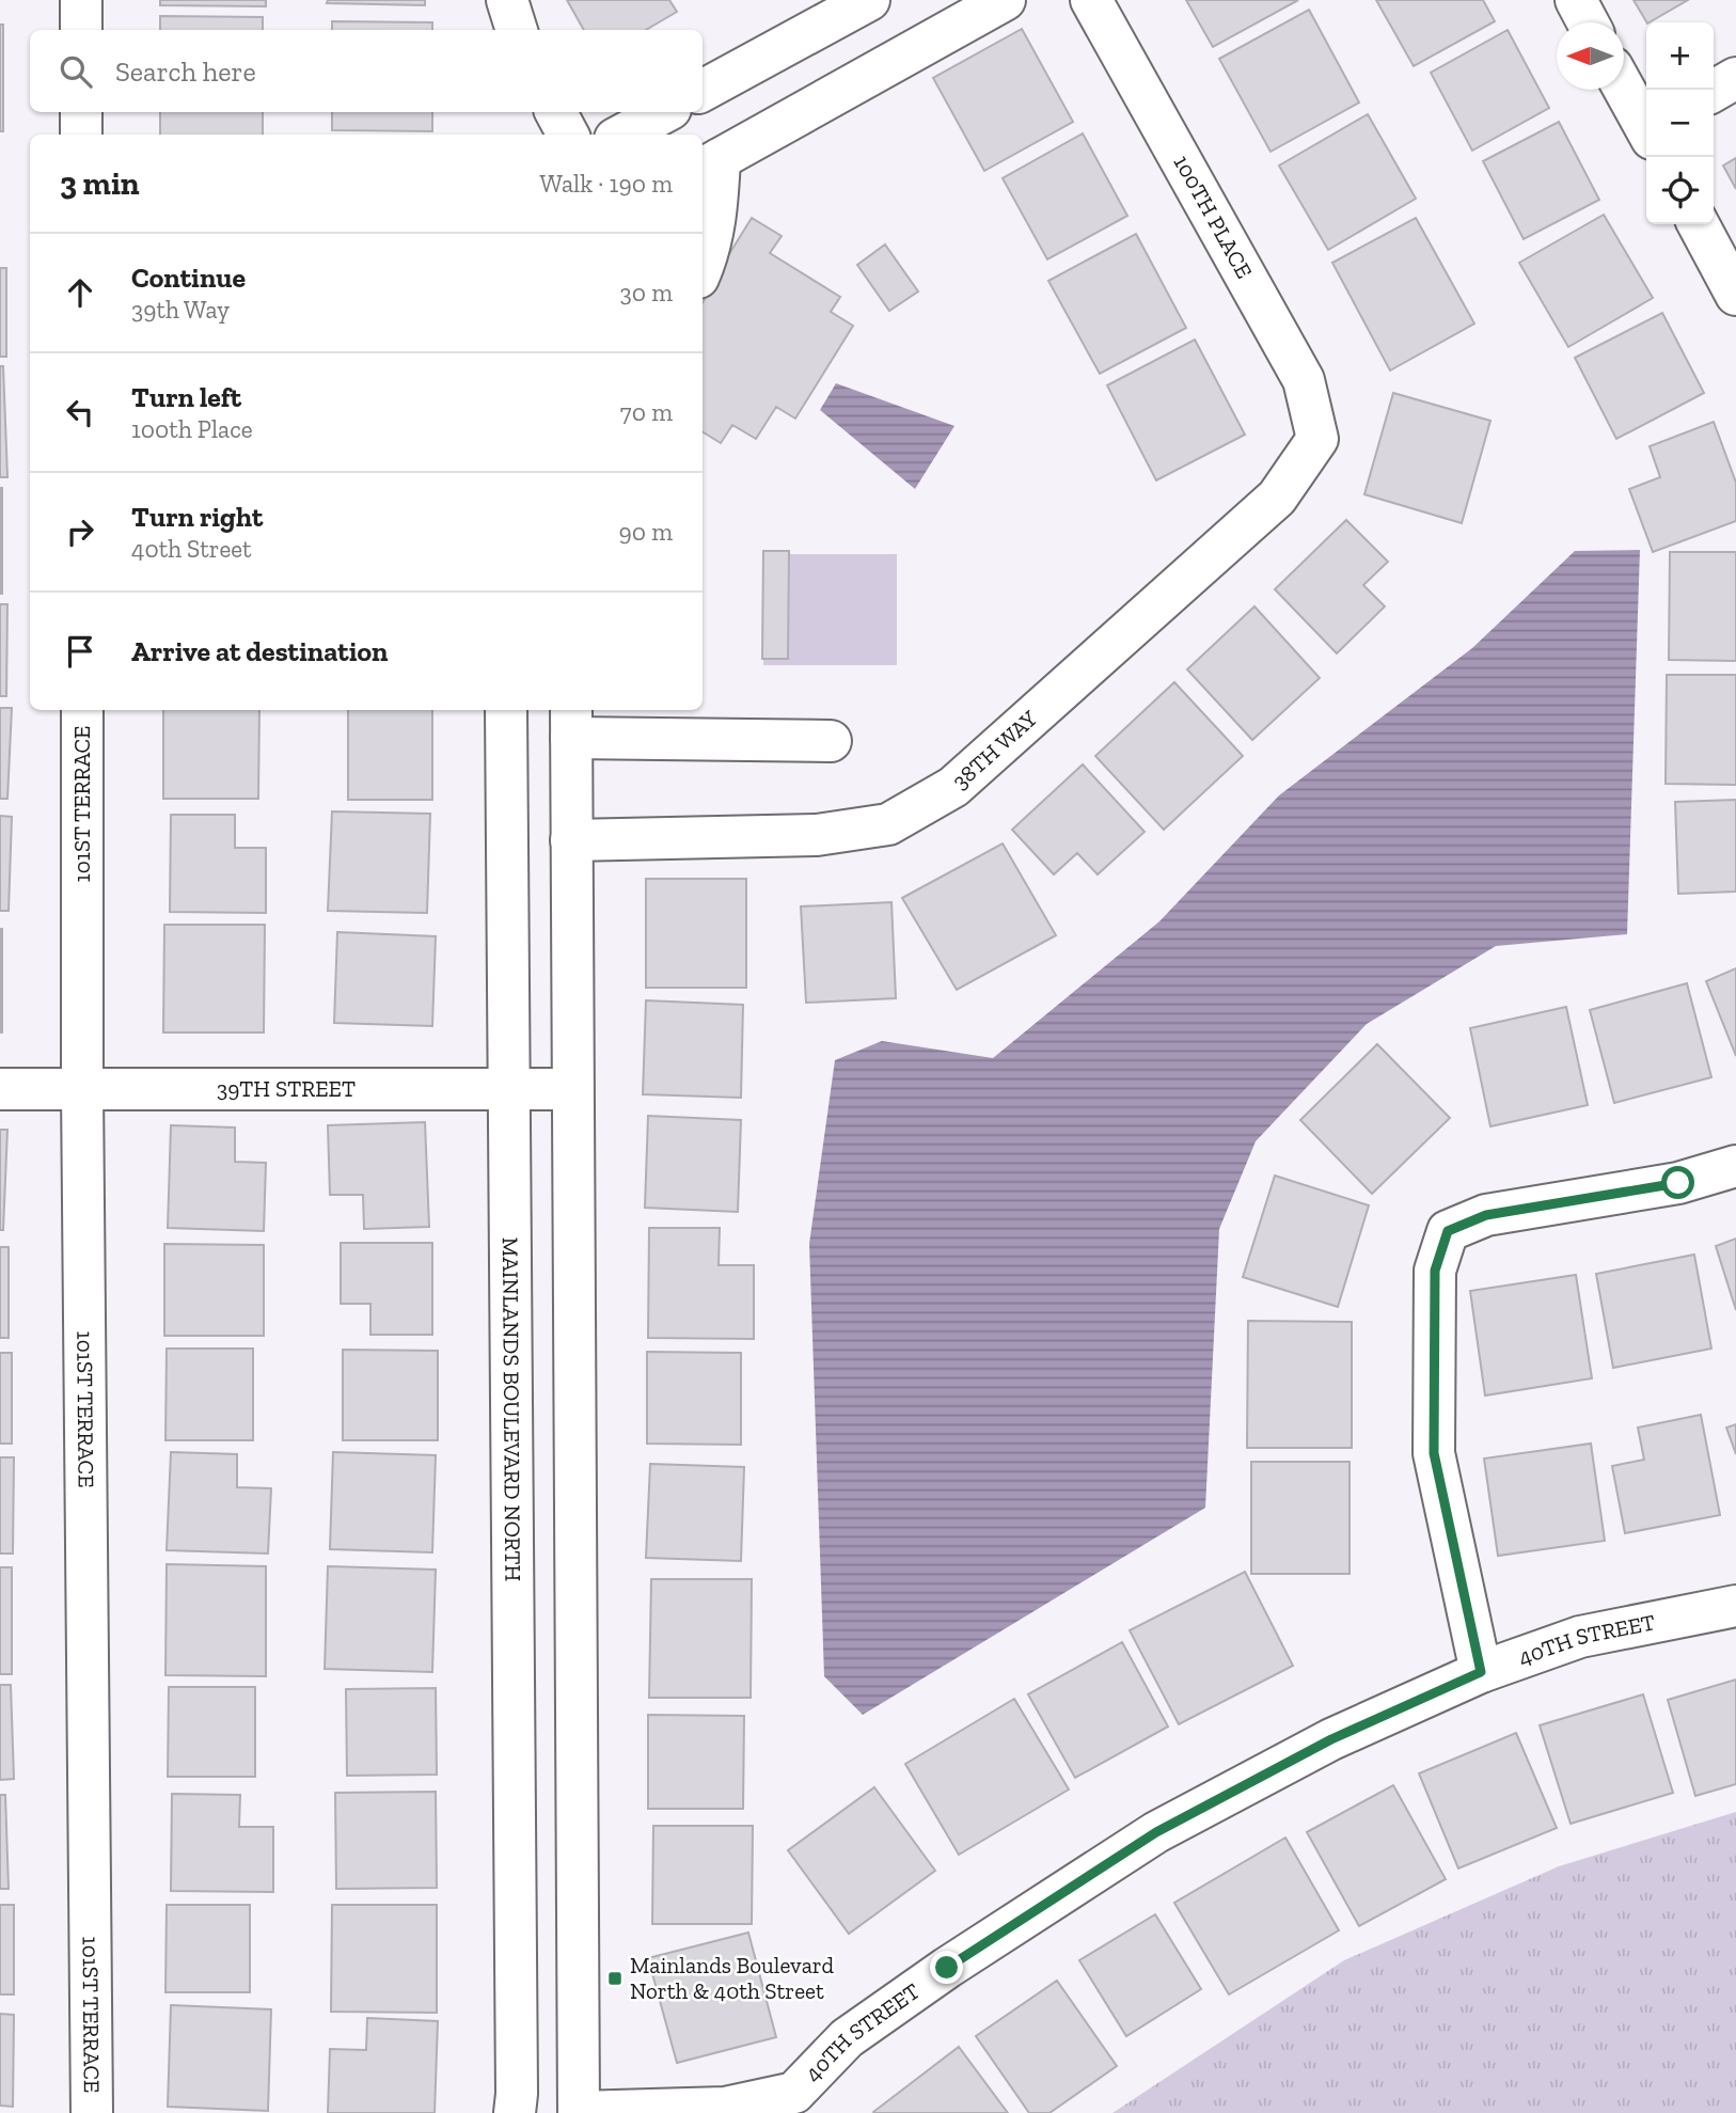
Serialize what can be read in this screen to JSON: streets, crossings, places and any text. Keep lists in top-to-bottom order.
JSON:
{
  "streets": {
    "street": [
      "100TH PLACE",
      "38TH WAY",
      "101ST TERRACE",
      "39TH STREET",
      "MAINLANDS BOULEVARD NORTH",
      "40TH STREET"
    ]
  },
  "crossings": [
    ["100TH PLACE", "38TH WAY"],
    ["101ST TERRACE", "39TH STREET"],
    ["39TH STREET", "MAINLANDS BOULEVARD NORTH"]
  ],
  "places": {
    "transit": ["Mainlands Boulevard North & 40th Street"]
  },
  "north": "left",
  "page": {
    "map_buttons": ["+", "−"],
    "search": "Search here",
    "heading": ["3 min", "Walk · 190 m"],
    "list": [
      ["Continue", "39th Way", "30 m"],
      ["Turn left", "100th Place", "70 m"],
      ["Turn right", "40th Street", "90 m"],
      "Arrive at destination"
    ]
  }
}
